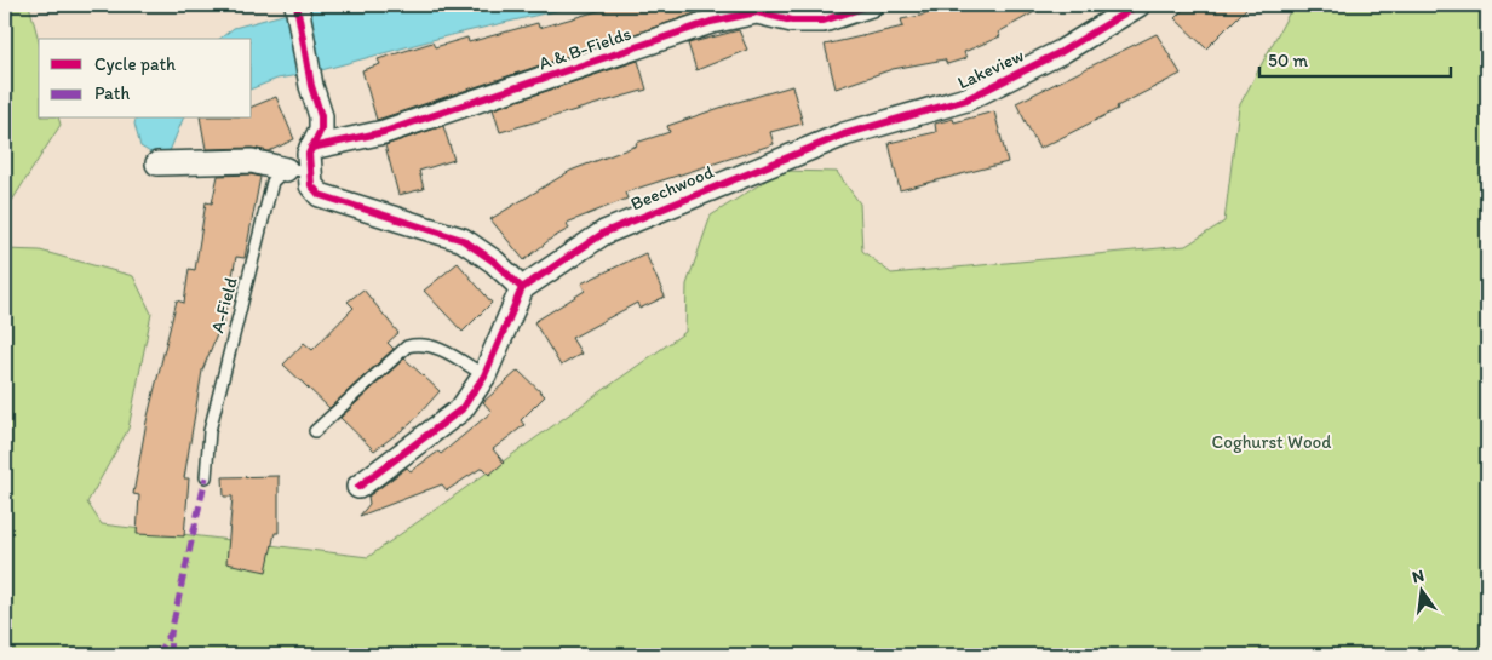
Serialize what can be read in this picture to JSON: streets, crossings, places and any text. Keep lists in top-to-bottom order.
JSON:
{
  "streets": {
    "street": ["A & B-Fields", "Lakeview", "Beechwood"],
    "lane": ["A-Field"]
  },
  "crossings": [
    ["Lakeview", "Beechwood"]
  ],
  "parks": ["Coghurst Wood"],
  "legend": ["Cycle path", "Path"],
  "scale_bar": "50 m",
  "north": "top"
}
